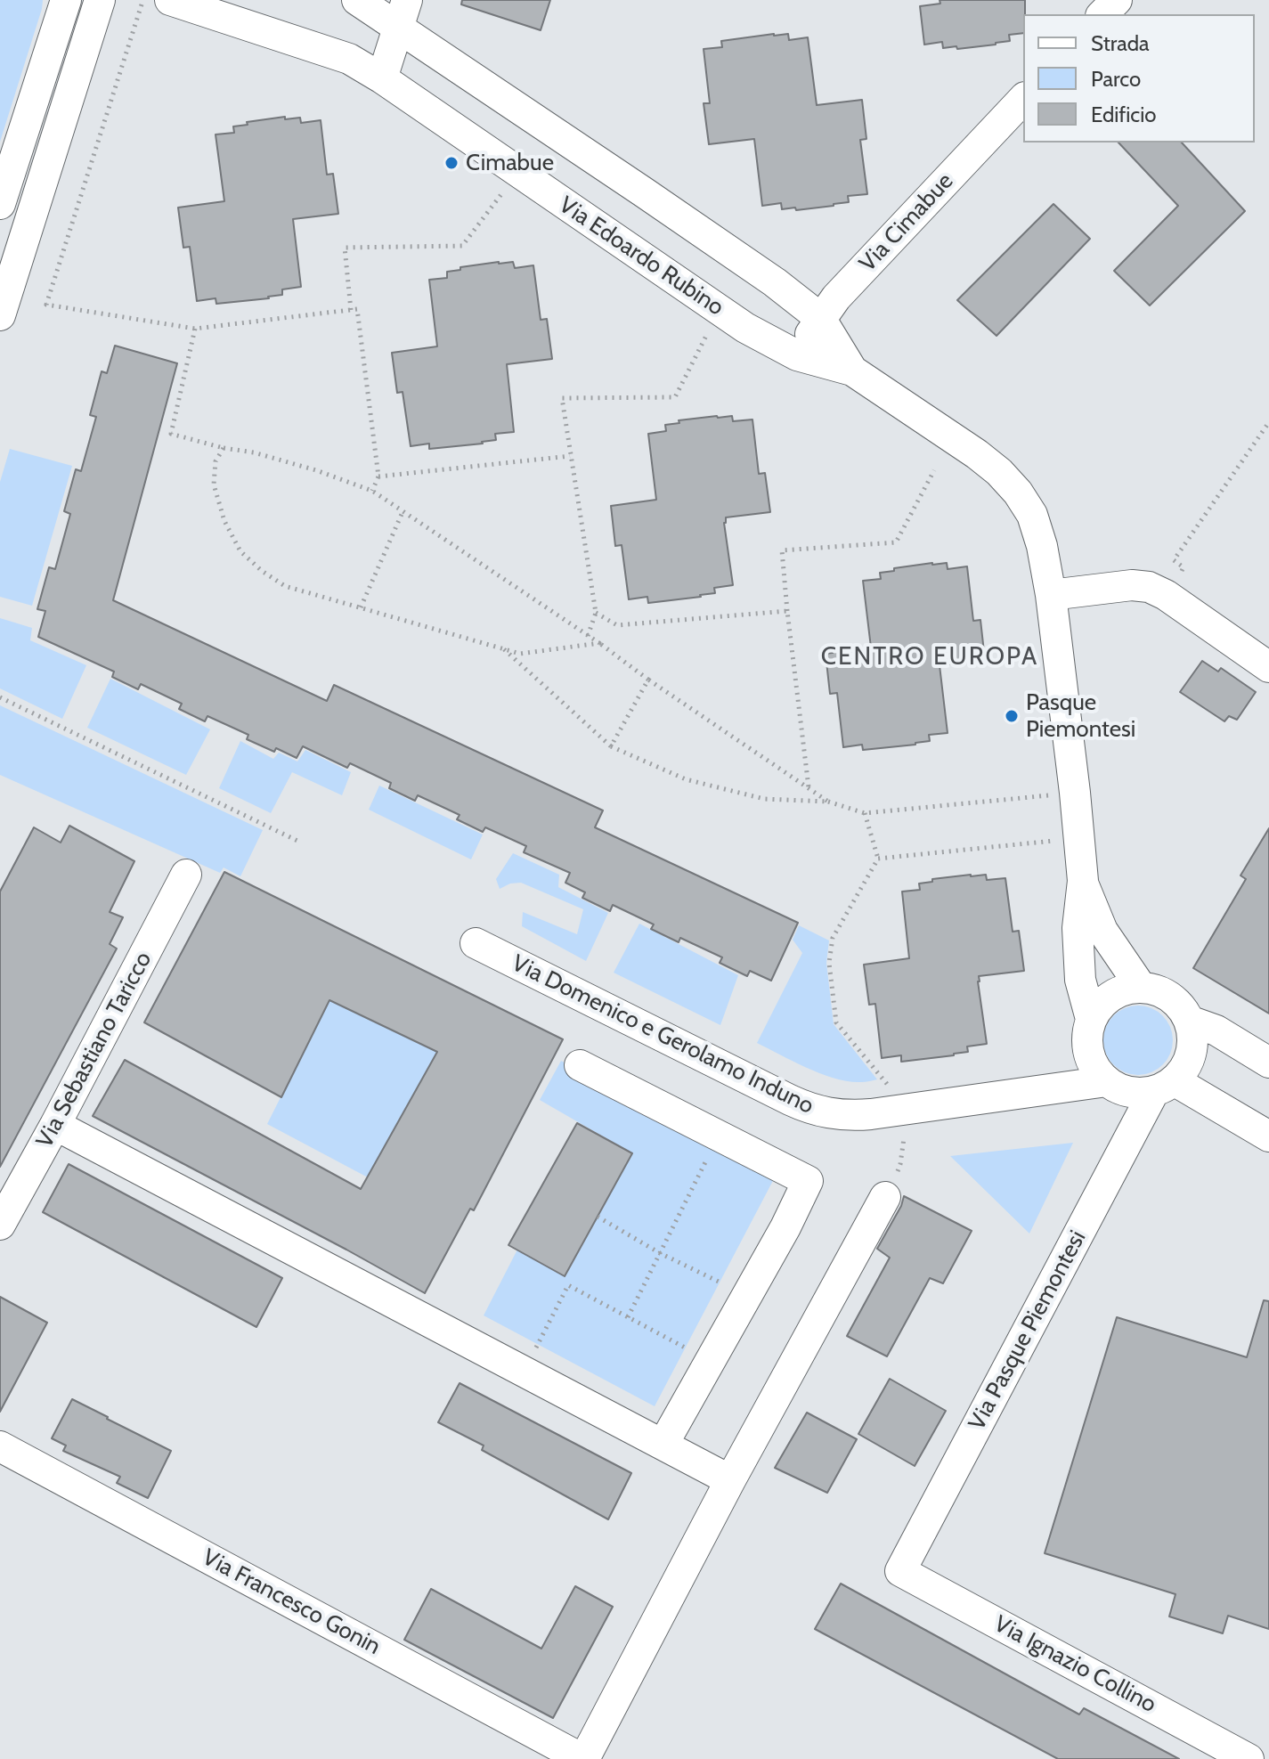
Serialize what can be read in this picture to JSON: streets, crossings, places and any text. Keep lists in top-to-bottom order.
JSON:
{
  "streets": {
    "street": [
      "Via Cimabue",
      "Via Edoardo Rubino",
      "Via Domenico e Gerolamo Induno",
      "Via Sebastiano Taricco",
      "Via Pasque Piemontesi",
      "Via Francesco Gonin",
      "Via Ignazio Collino"
    ]
  },
  "crossings": [
    ["Via Cimabue", "Via Edoardo Rubino"],
    ["Via Edoardo Rubino", "Via Domenico e Gerolamo Induno"],
    ["Via Edoardo Rubino", "Via Pasque Piemontesi"],
    ["Via Domenico e Gerolamo Induno", "Via Pasque Piemontesi"],
    ["Via Pasque Piemontesi", "Via Ignazio Collino"]
  ],
  "districts": ["CENTRO EUROPA"],
  "places": ["Cimabue", "Pasque Piemontesi"],
  "legend": ["Strada", "Parco", "Edificio"]
}
